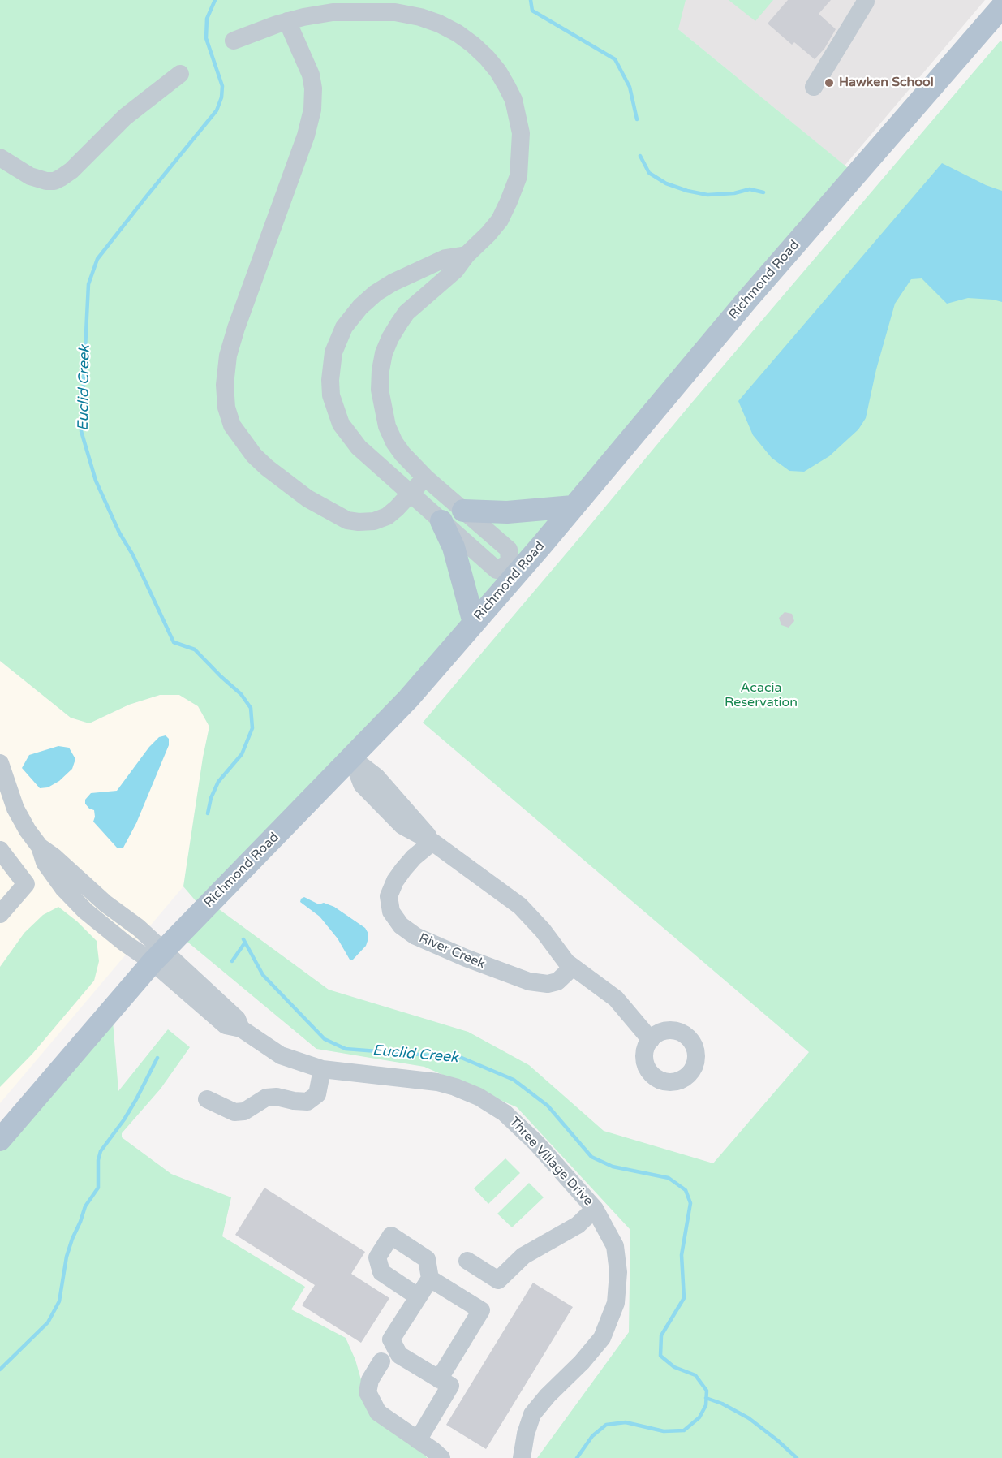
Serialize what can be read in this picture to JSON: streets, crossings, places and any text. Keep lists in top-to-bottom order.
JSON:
{
  "streets": {
    "main road": ["Richmond Road"],
    "street": ["River Creek", "Three Village Drive"]
  },
  "crossings": [
    ["Richmond Road", "Three Village Drive"]
  ],
  "water": ["Euclid Creek"],
  "parks": ["Acacia Reservation"],
  "places": ["Hawken School"]
}
